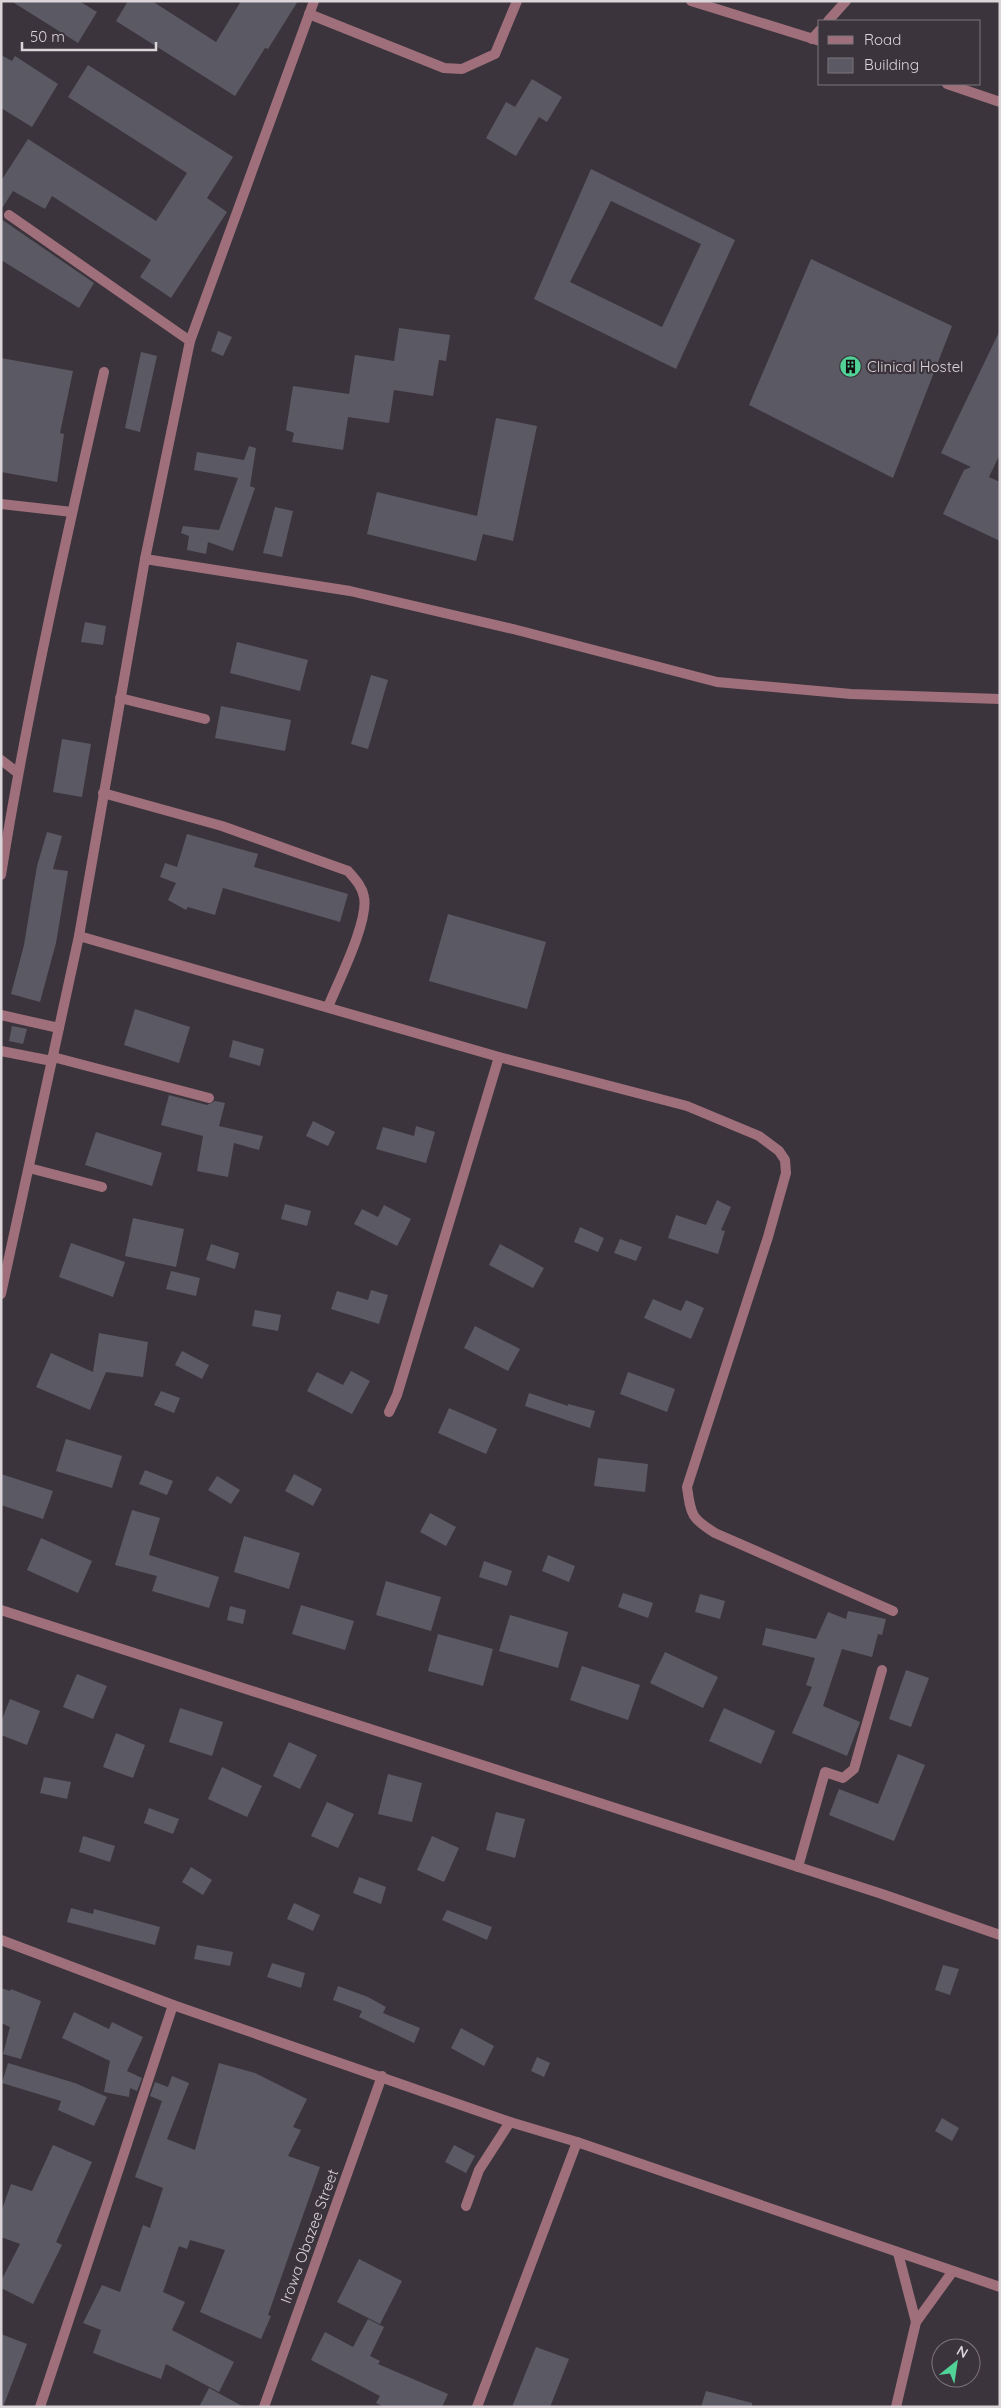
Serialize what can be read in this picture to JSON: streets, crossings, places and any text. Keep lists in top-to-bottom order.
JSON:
{
  "streets": {
    "street": ["Irowa Obazee Street"]
  },
  "places": {
    "building": ["Clinical Hostel"]
  },
  "legend": ["Road", "Building"],
  "scale_bar": "50 m",
  "north": "top right"
}
